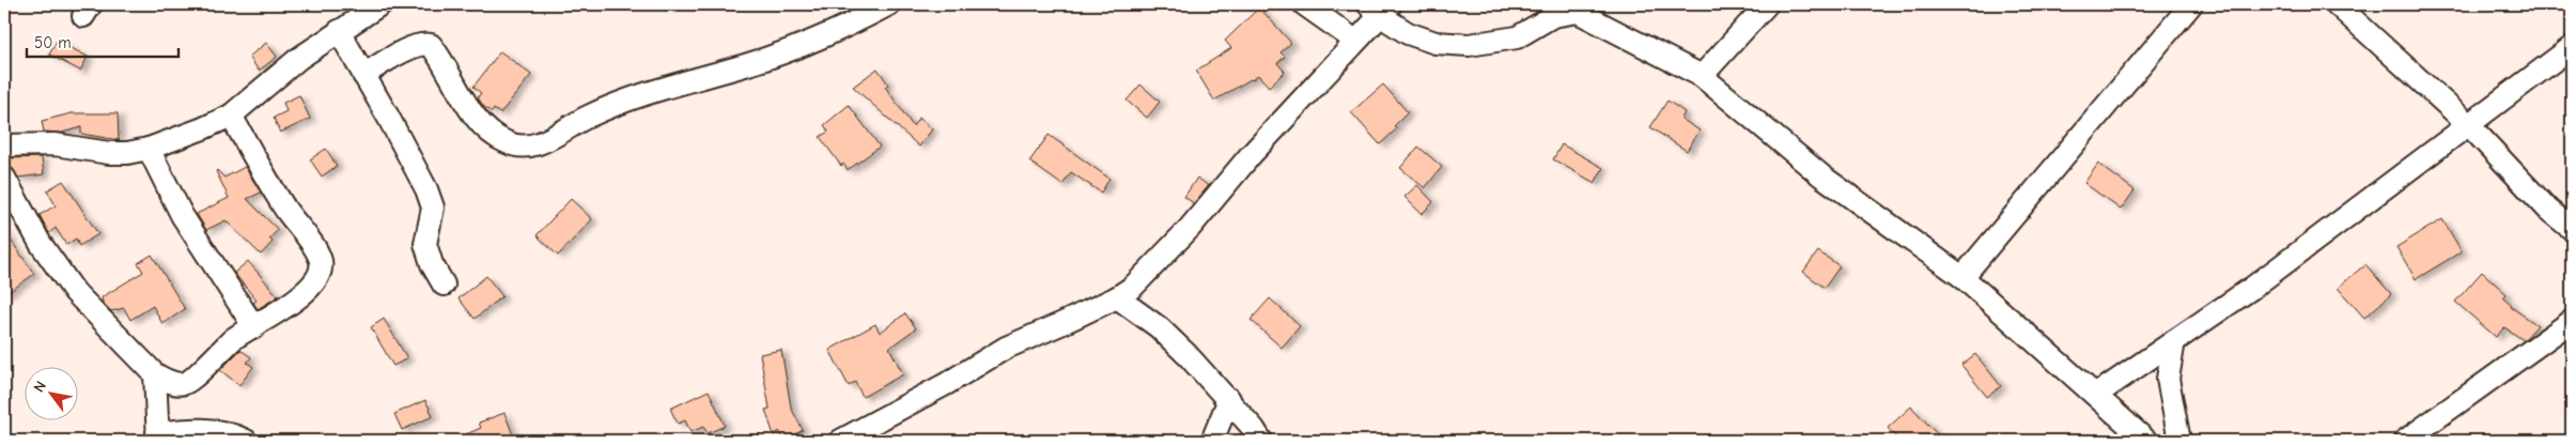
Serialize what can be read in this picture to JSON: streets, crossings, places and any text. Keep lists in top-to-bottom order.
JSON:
{
  "scale_bar": "50 m",
  "north": "top left"
}
